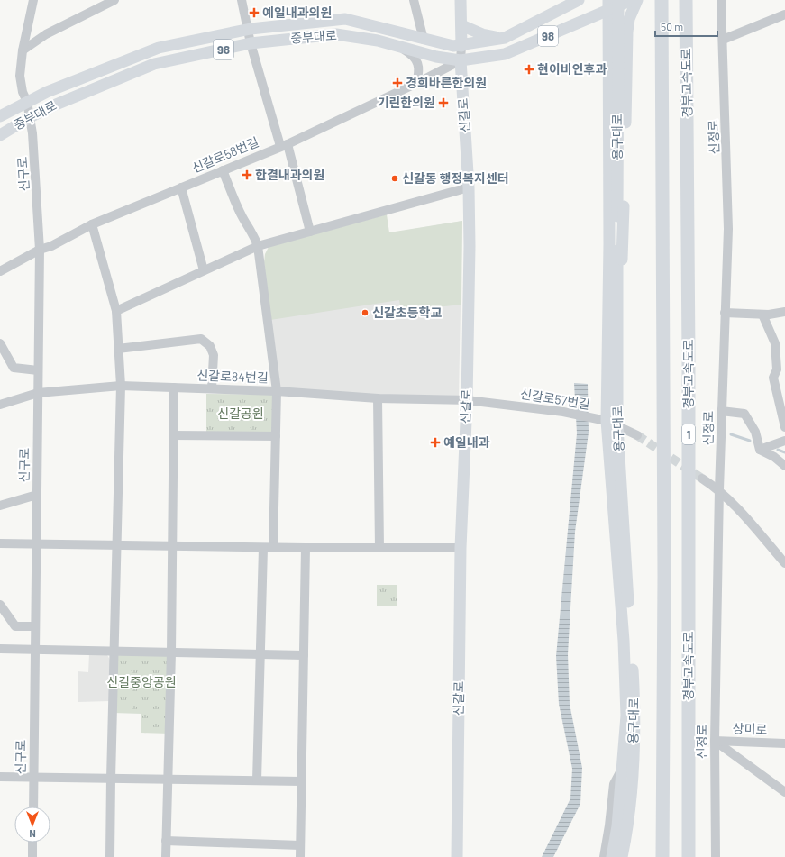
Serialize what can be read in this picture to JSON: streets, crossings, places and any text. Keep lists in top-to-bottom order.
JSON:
{
  "streets": {
    "highway": ["경부고속도로", "1"],
    "main road": [
      "98",
      "중부대로",
      "신갈로",
      "용구대로"
    ],
    "street": [
      "신정로",
      "신갈로58번길",
      "신구로",
      "신갈로84번길",
      "신갈로57번길",
      "상미로"
    ]
  },
  "crossings": [
    ["중부대로", "신갈로"],
    ["중부대로", "신갈로58번길"],
    ["중부대로", "신구로"],
    ["신갈로", "신갈로58번길"],
    ["신갈로", "신갈로84번길"],
    ["신갈로", "신갈로57번길"],
    ["용구대로", "신갈로57번길"],
    ["신정로", "상미로"],
    ["신갈로58번길", "신구로"],
    ["신구로", "신갈로84번길"],
    ["신갈로84번길", "신갈로57번길"]
  ],
  "parks": ["신갈공원", "신갈중앙공원"],
  "places": {
    "health": [
      "예일내과의원",
      "현이비인후과",
      "경희바른한의원",
      "기린한의원",
      "한결내과의원",
      "예일내과"
    ],
    "other": ["신갈동 행정복지센터", "신갈초등학교"]
  },
  "scale_bar": "50 m",
  "north": "bottom"
}
